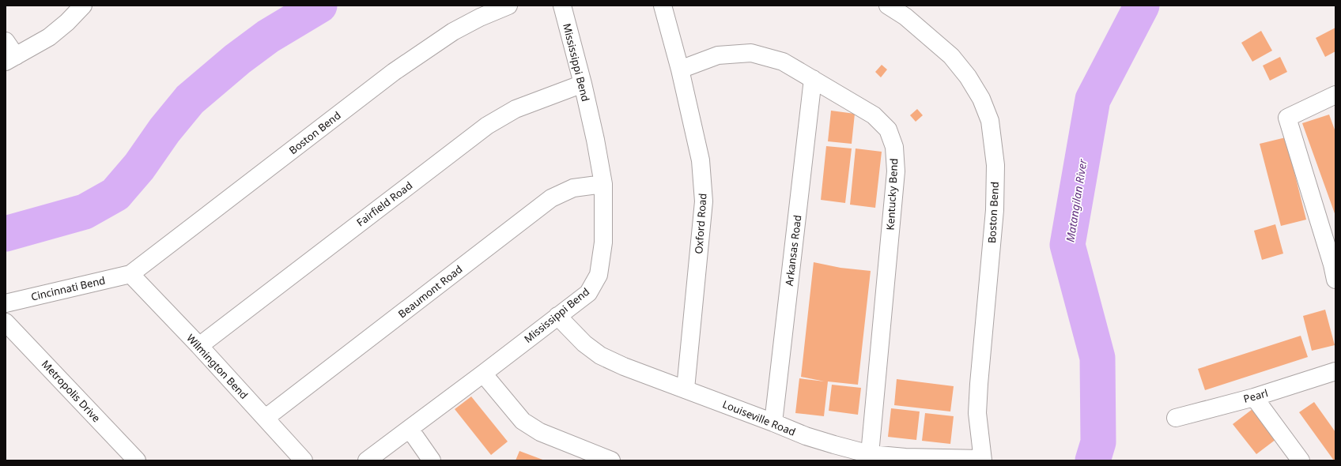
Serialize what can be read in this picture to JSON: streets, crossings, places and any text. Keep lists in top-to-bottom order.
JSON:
{
  "streets": {
    "street": [
      "Mississippi Bend",
      "Boston Bend",
      "Kentucky Bend",
      "Fairfield Road",
      "Oxford Road",
      "Arkansas Road",
      "Cincinnati Bend",
      "Beaumont Road",
      "Wilmington Bend",
      "Metropolis Drive",
      "Pearl",
      "Louiseville Road"
    ]
  },
  "crossings": [
    ["Mississippi Bend", "Fairfield Road"],
    ["Mississippi Bend", "Beaumont Road"],
    ["Mississippi Bend", "Louiseville Road"],
    ["Boston Bend", "Cincinnati Bend"],
    ["Boston Bend", "Wilmington Bend"],
    ["Boston Bend", "Louiseville Road"],
    ["Kentucky Bend", "Oxford Road"],
    ["Kentucky Bend", "Arkansas Road"],
    ["Kentucky Bend", "Louiseville Road"],
    ["Fairfield Road", "Wilmington Bend"],
    ["Oxford Road", "Louiseville Road"],
    ["Arkansas Road", "Louiseville Road"],
    ["Cincinnati Bend", "Wilmington Bend"],
    ["Beaumont Road", "Wilmington Bend"]
  ],
  "water": ["Matangilan River"]
}
